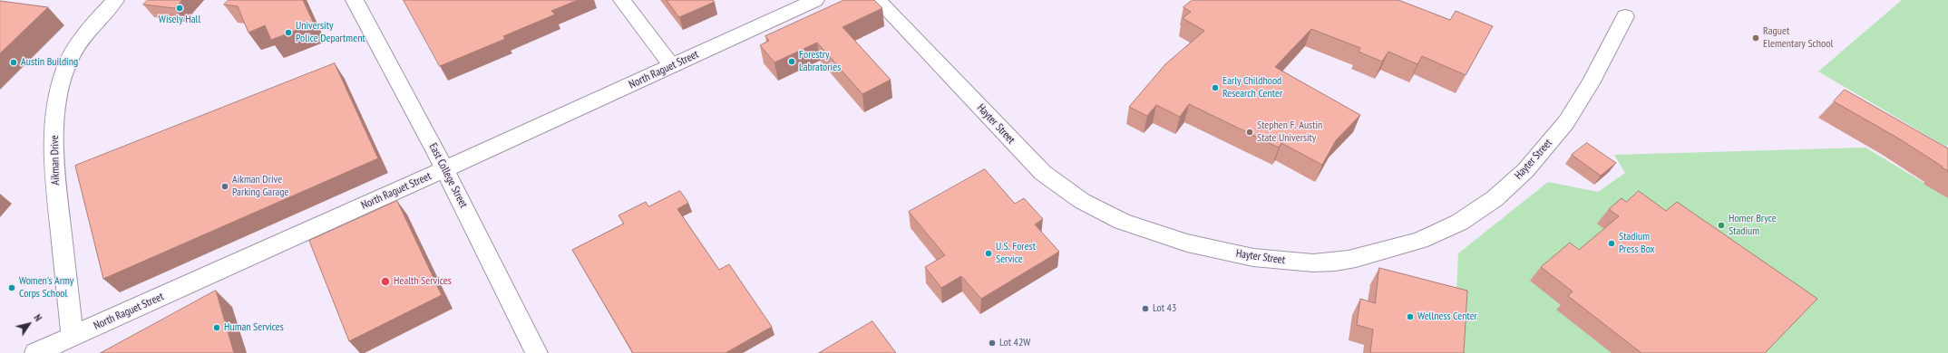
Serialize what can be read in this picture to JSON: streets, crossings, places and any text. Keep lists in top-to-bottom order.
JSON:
{
  "streets": {
    "street": [
      "North Raguet Street",
      "Hayter Street",
      "Aikman Drive",
      "East College Street"
    ]
  },
  "crossings": [
    ["North Raguet Street", "Aikman Drive"],
    ["North Raguet Street", "East College Street"]
  ],
  "places": [
    "Wisely Hall",
    "University Police Department",
    "Raguet Elementary School",
    "Forestry Labratories",
    "Austin Building",
    "Early Childhood Research Center",
    "Stephen F. Austin State University",
    "Aikman Drive Parking Garage",
    "Homer Bryce Stadium",
    "Stadium Press Box",
    "U.S. Forest Service",
    "Health Services",
    "Women's Army Corps School",
    "Lot 43",
    "Wellness Center",
    "Human Services",
    "Lot 42W"
  ],
  "north": "top right"
}
